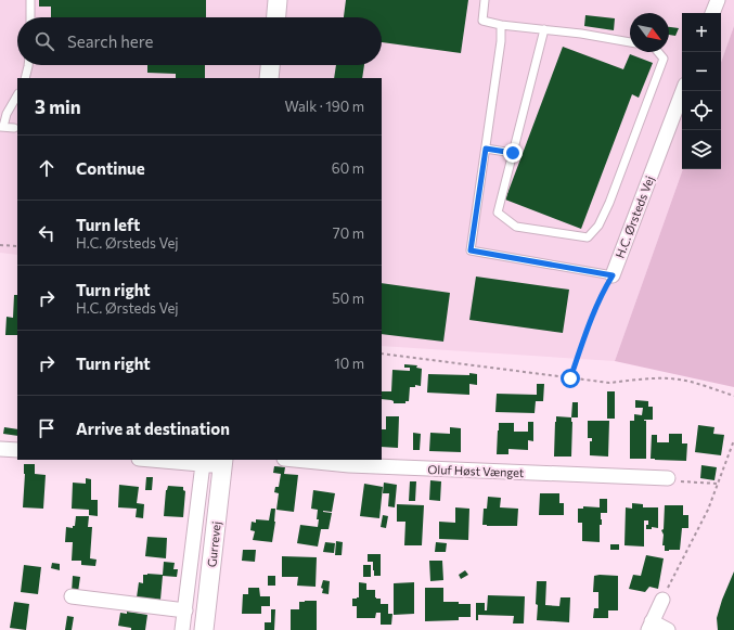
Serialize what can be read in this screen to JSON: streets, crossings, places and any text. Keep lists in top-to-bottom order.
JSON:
{
  "streets": {
    "street": ["H.C. Ørsteds Vej", "Oluf Høst Vænget", "Gurrevej"]
  },
  "north": "bottom right",
  "page": {
    "map_buttons": ["+", "−"],
    "search": "Search here",
    "heading": ["3 min", "Walk · 190 m"],
    "list": [
      ["Continue", "60 m"],
      ["Turn left", "H.C. Ørsteds Vej", "70 m"],
      ["Turn right", "H.C. Ørsteds Vej", "50 m"],
      ["Turn right", "10 m"],
      "Arrive at destination"
    ]
  }
}
